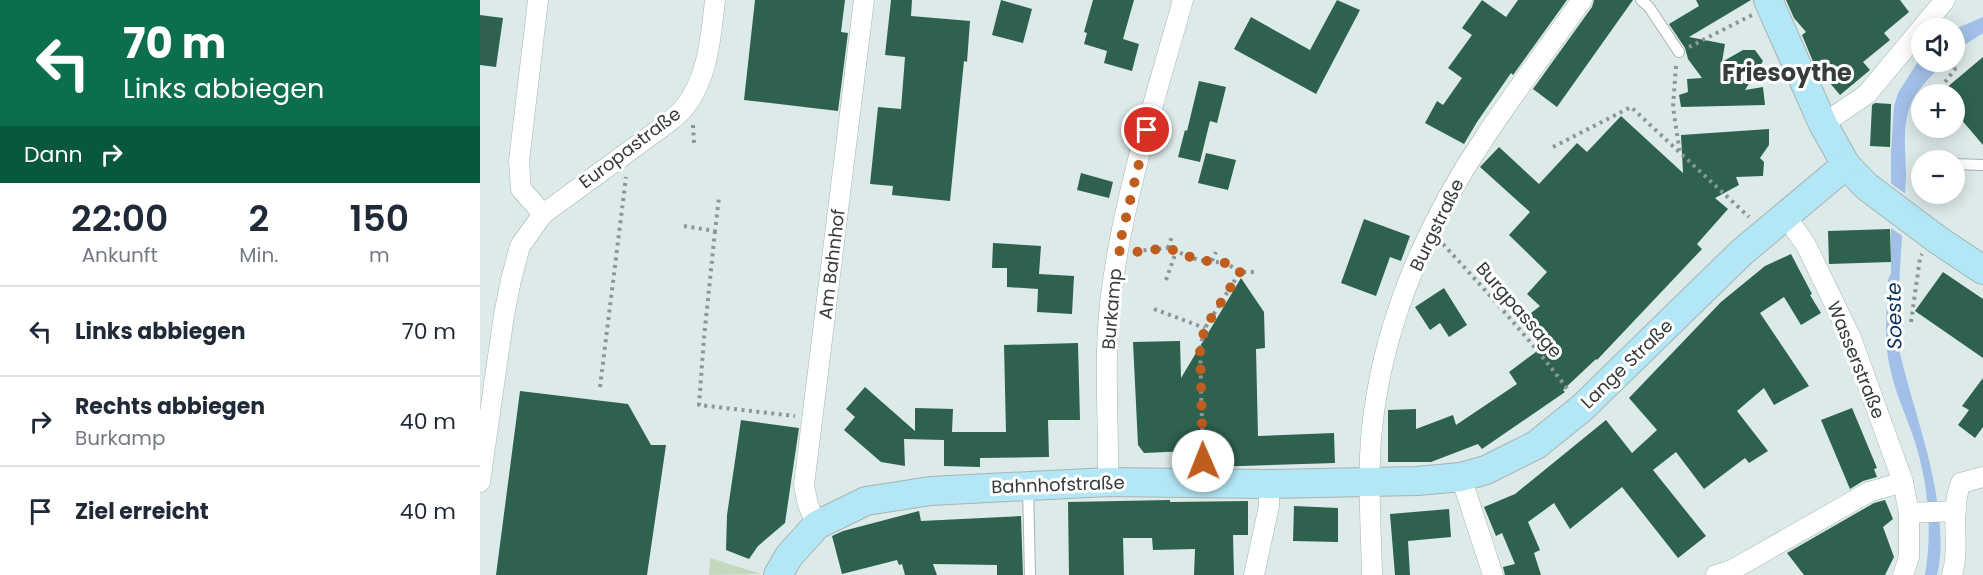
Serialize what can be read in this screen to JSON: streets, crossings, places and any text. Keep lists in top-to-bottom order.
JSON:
{
  "streets": {
    "street": [
      "Europastraße",
      "Burgstraße",
      "Am Bahnhof",
      "Burkamp",
      "Wasserstraße",
      "Lange Straße",
      "Bahnhofstraße"
    ],
    "path": ["Burgpassage"]
  },
  "crossings": [
    ["Burgstraße", "Burgpassage"],
    ["Burgstraße", "Lange Straße"],
    ["Burgstraße", "Bahnhofstraße"],
    ["Am Bahnhof", "Bahnhofstraße"],
    ["Burkamp", "Bahnhofstraße"],
    ["Burgpassage", "Lange Straße"],
    ["Wasserstraße", "Lange Straße"],
    ["Lange Straße", "Bahnhofstraße"]
  ],
  "districts": ["Friesoythe"],
  "water": ["Soeste"],
  "page": {
    "turn": ["70 m", "Links abbiegen"],
    "map_buttons": ["+", "−"],
    "then": "Dann",
    "eta": [
      "22:00",
      "Ankunft",
      "2",
      "Min.",
      "150",
      "m"
    ],
    "list": [
      {
        "name": "Links abbiegen",
        "value": "70 m"
      },
      {
        "name": "Rechts abbiegen",
        "note": "Burkamp",
        "value": "40 m"
      },
      {
        "name": "Ziel erreicht",
        "value": "40 m"
      }
    ]
  }
}
